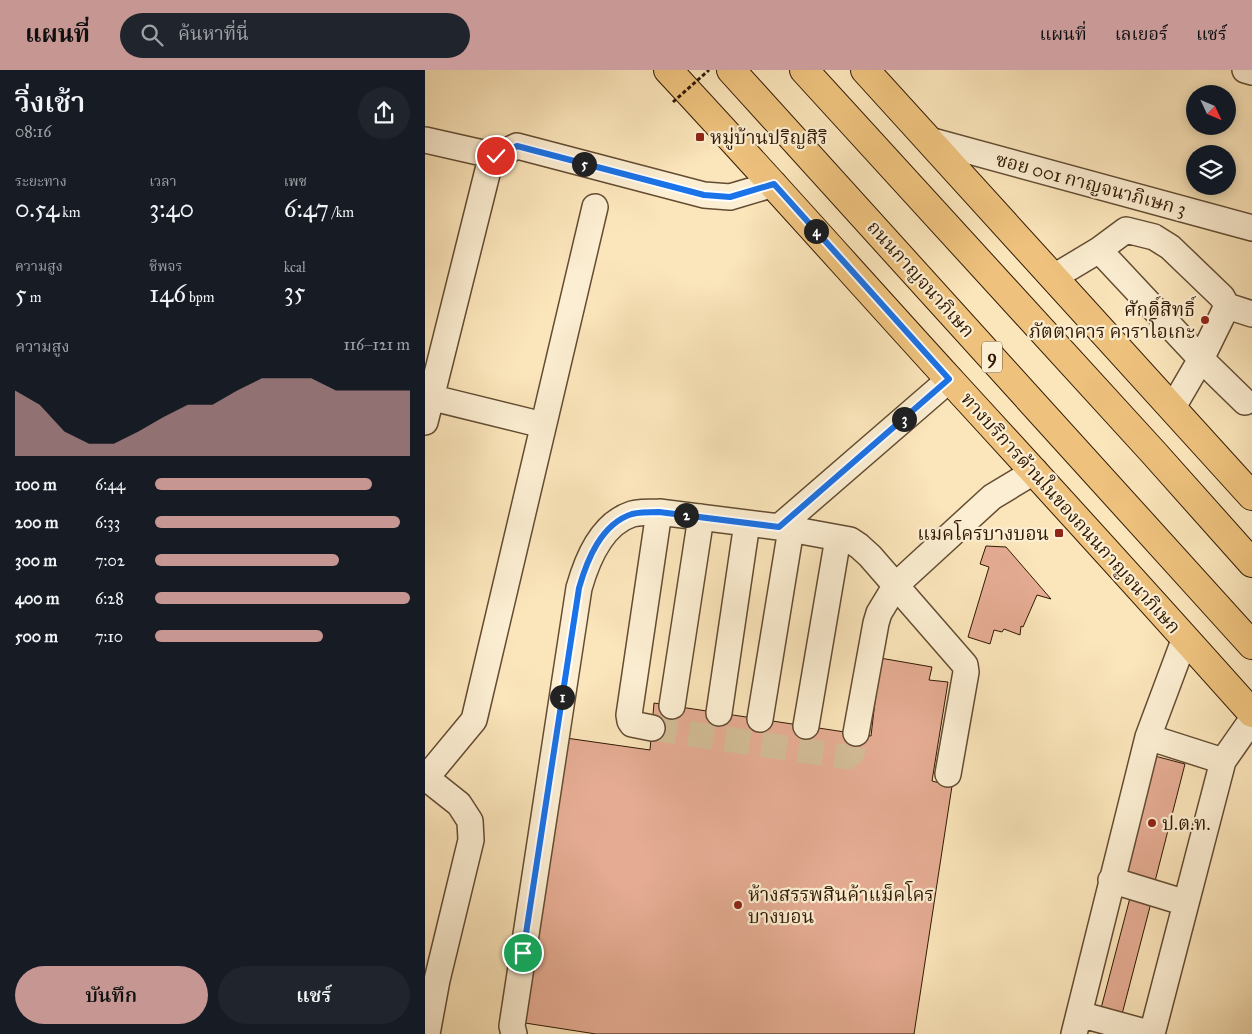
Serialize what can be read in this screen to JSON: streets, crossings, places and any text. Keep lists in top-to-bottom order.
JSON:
{
  "streets": {
    "main road": ["ถนนกาญจนาภิเษก", "9", "ทางบริการด้านในของถนนกาญจนาภิเษก"],
    "street": ["ซอย 001 กาญจนาภิเษก 3"]
  },
  "places": {
    "transit": ["หมู่บ้านปริญสิริ", "แมคโครบางบอน"],
    "other": ["ศักดิ์สิทธิ์ ภัตตาคาร คาราโอเกะ", "ป.ต.ท.", "ห้างสรรพสินค้าแม็คโคร บางบอน"]
  },
  "north": "bottom right",
  "page": {
    "header": "แผนที่",
    "search": "ค้นหาที่นี่",
    "nav": ["แผนที่", "เลเยอร์", "แชร์"],
    "heading": ["วิ่งเช้า", "08:16"],
    "pins": [
      "5",
      "4",
      "3",
      "2",
      "1"
    ],
    "stats": [
      ["ระยะทาง", "0.54 km"],
      ["เวลา", "3:40"],
      ["เพซ", "6:47 /km"],
      ["ความสูง", "5 m"],
      ["ชีพจร", "146 bpm"],
      ["kcal", "35"]
    ],
    "chart": ["ความสูง", "116–121 m"],
    "list": [
      {
        "name": "100 m",
        "note": "6:44"
      },
      {
        "name": "200 m",
        "note": "6:33"
      },
      {
        "name": "300 m",
        "note": "7:02"
      },
      {
        "name": "400 m",
        "note": "6:28"
      },
      {
        "name": "500 m",
        "note": "7:10"
      }
    ],
    "buttons": ["บันทึก", "แชร์"]
  }
}
